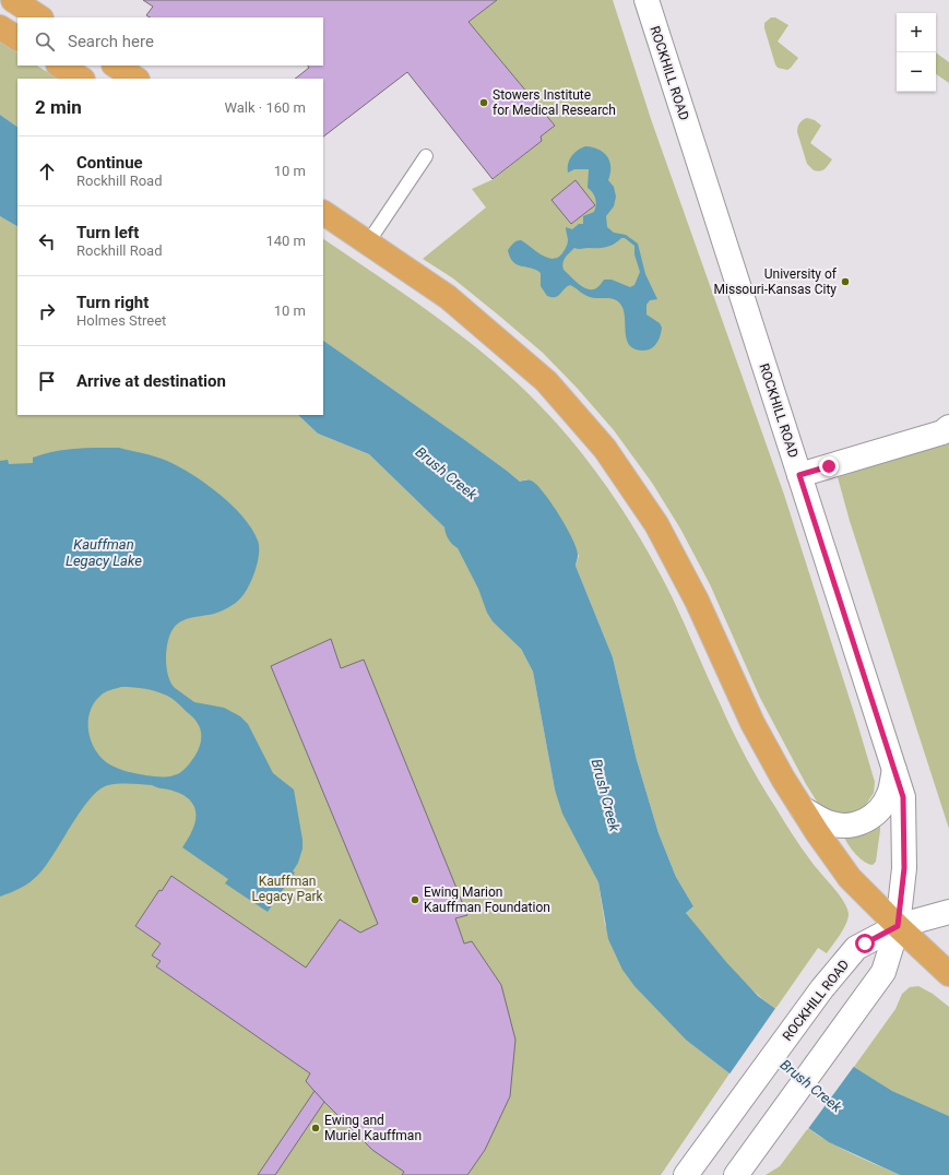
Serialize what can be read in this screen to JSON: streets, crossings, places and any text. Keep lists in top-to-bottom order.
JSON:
{
  "streets": {
    "main road": ["ROCKHILL ROAD"]
  },
  "water": ["Brush Creek", "Kauffman Legacy Lake"],
  "parks": ["Kauffman Legacy Park"],
  "places": [
    "Stowers Institute for Medical Research",
    "University of Missouri-Kansas City",
    "Ewing Marion Kauffman Foundation",
    "Ewing and Muriel Kauffman"
  ],
  "page": {
    "map_buttons": ["+", "−"],
    "search": "Search here",
    "heading": ["2 min", "Walk · 160 m"],
    "list": [
      ["Continue", "Rockhill Road", "10 m"],
      ["Turn left", "Rockhill Road", "140 m"],
      ["Turn right", "Holmes Street", "10 m"],
      "Arrive at destination"
    ]
  }
}
